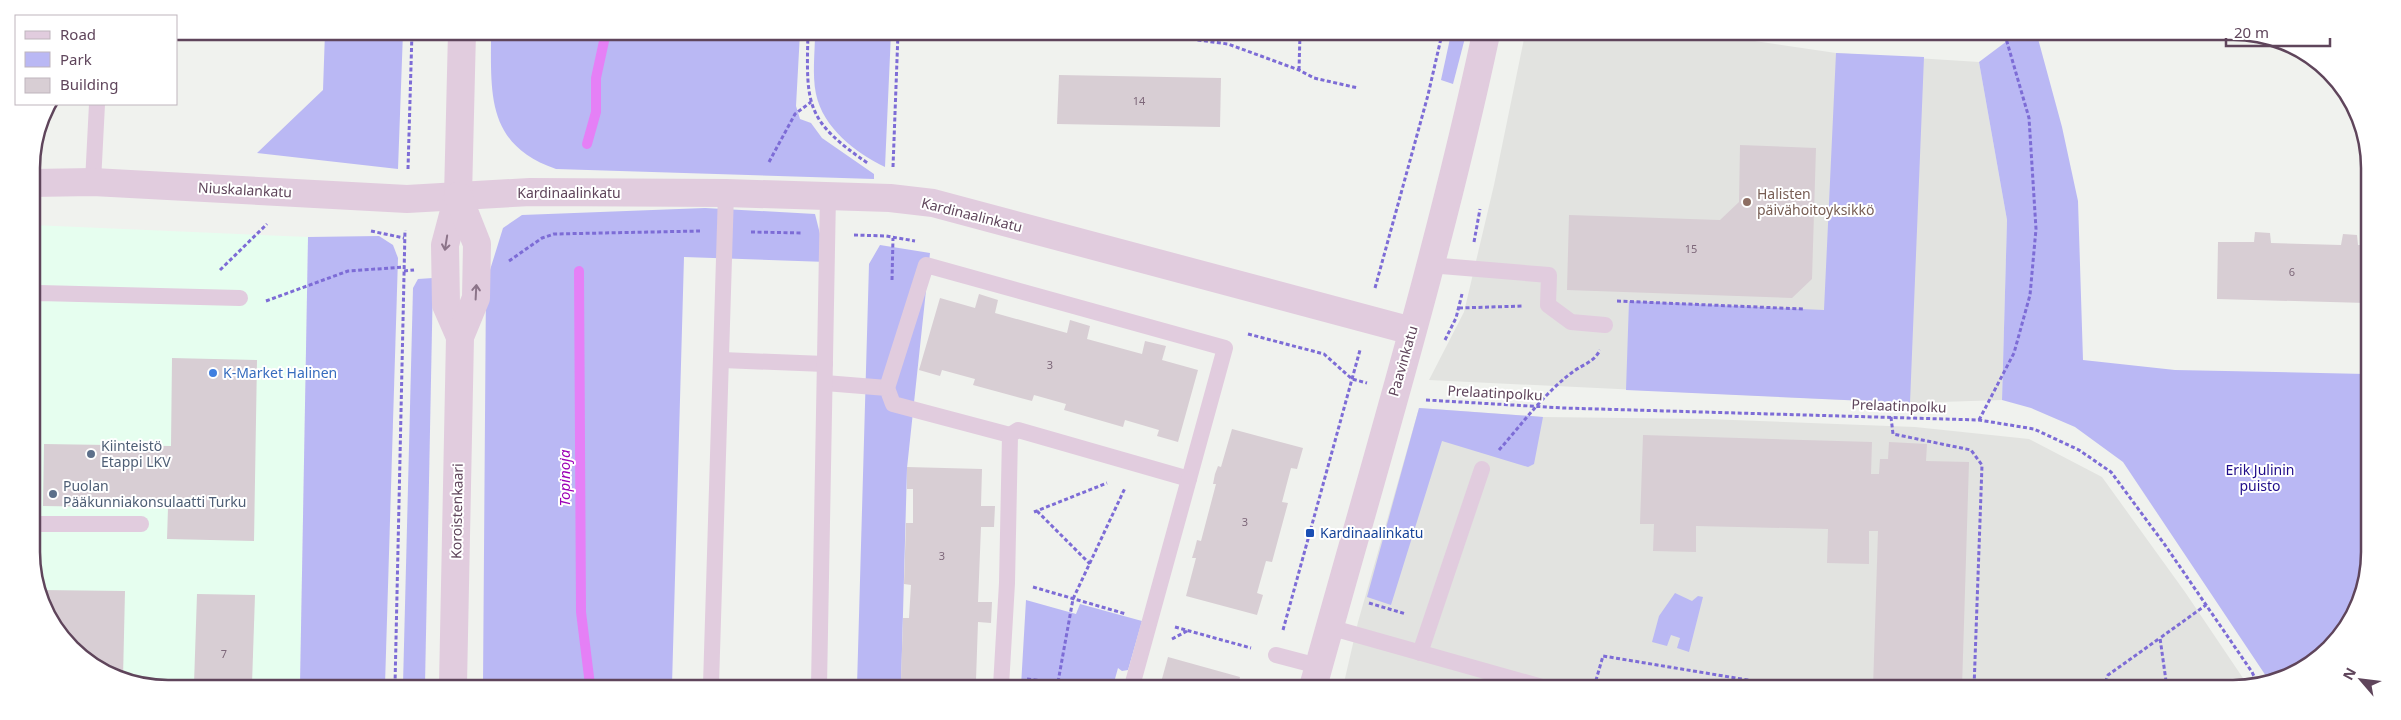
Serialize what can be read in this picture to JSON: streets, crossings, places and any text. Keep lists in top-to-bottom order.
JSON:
{
  "streets": {
    "street": [
      "Niuskalankatu",
      "Kardinaalinkatu",
      "Paavinkatu",
      "Koroistenkaari"
    ],
    "path": ["Prelaatinpolku"]
  },
  "crossings": [
    ["Niuskalankatu", "Kardinaalinkatu"],
    ["Niuskalankatu", "Koroistenkaari"],
    ["Kardinaalinkatu", "Paavinkatu"],
    ["Kardinaalinkatu", "Koroistenkaari"]
  ],
  "water": ["Topinoja"],
  "parks": ["Erik Julinin puisto"],
  "places": {
    "other": [
      "Halisten päivähoitoyksikkö",
      "K-Market Halinen",
      "Kiinteistö Etappi LKV",
      "Puolan Pääkunniakonsulaatti Turku"
    ],
    "transit": ["Kardinaalinkatu"]
  },
  "house_numbers": [
    "14",
    "15",
    "6",
    "3",
    "3",
    "3",
    "7"
  ],
  "legend": ["Road", "Park", "Building"],
  "scale_bar": "20 m",
  "north": "top left"
}
